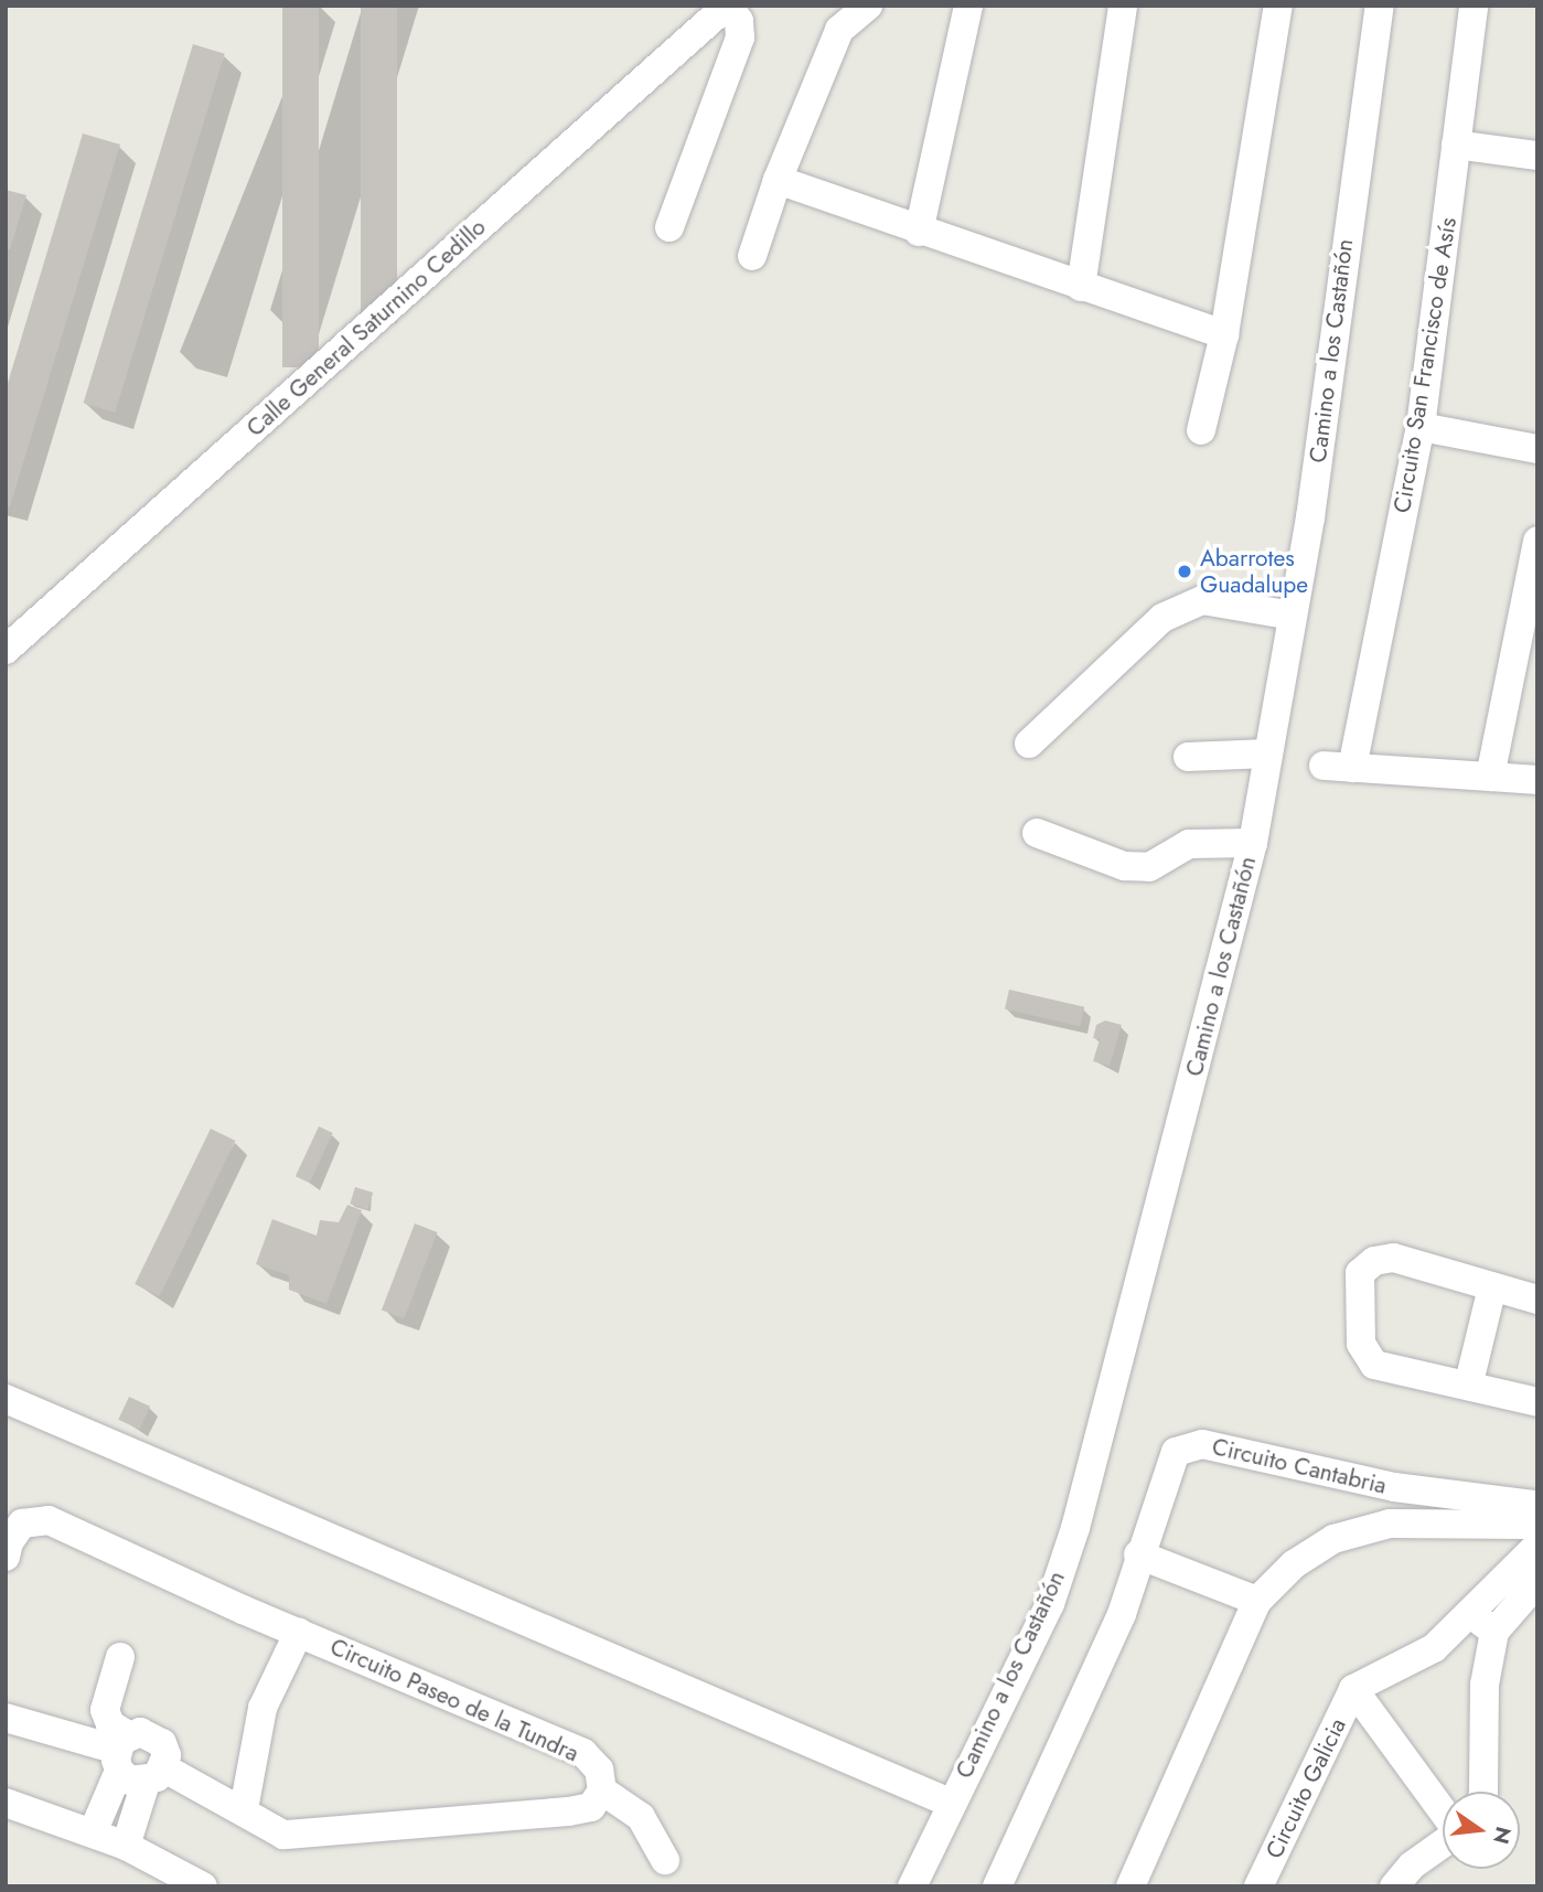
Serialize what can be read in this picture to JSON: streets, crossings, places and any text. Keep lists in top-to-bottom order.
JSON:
{
  "streets": {
    "street": [
      "Calle General Saturnino Cedillo",
      "Camino a los Castañón",
      "Circuito San Francisco de Asís",
      "Circuito Cantabria",
      "Circuito Paseo de la Tundra",
      "Circuito Galicia"
    ]
  },
  "crossings": [
    ["Circuito Cantabria", "Circuito Galicia"]
  ],
  "places": ["Abarrotes Guadalupe"],
  "north": "right"
}
